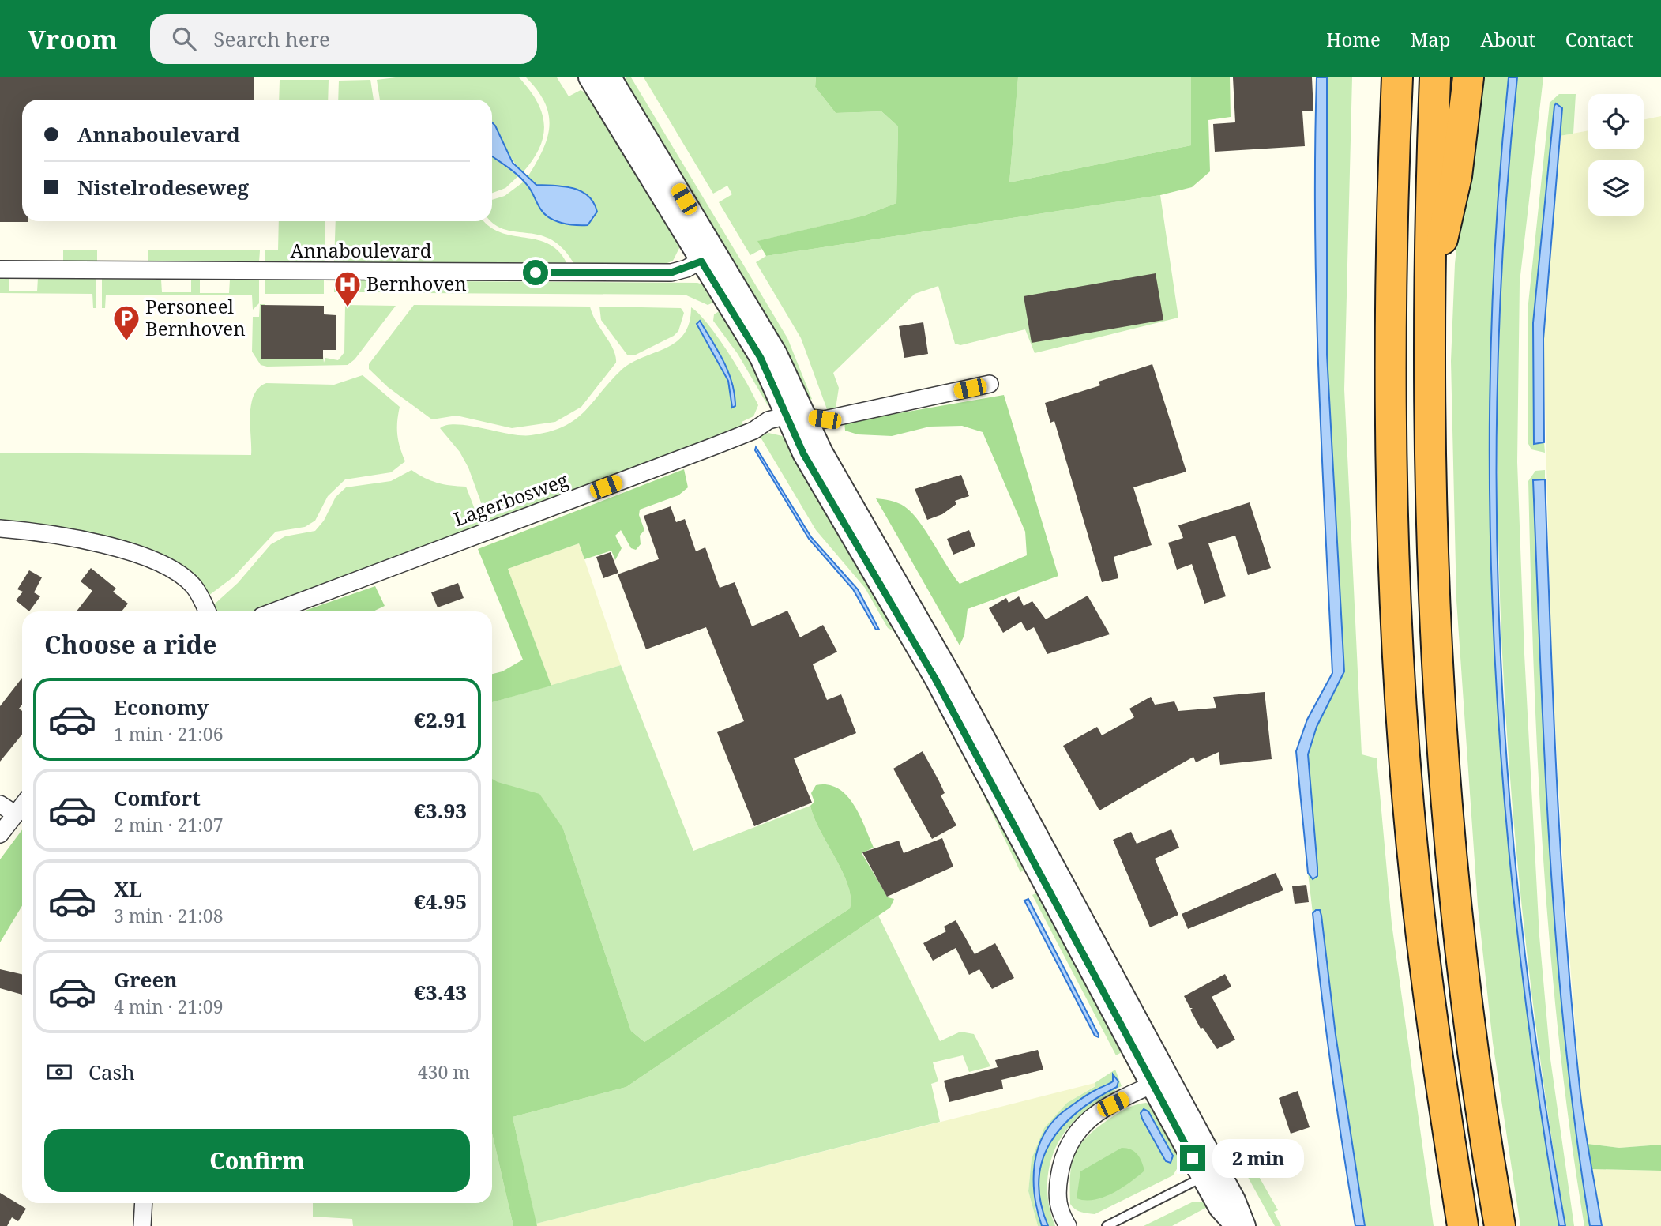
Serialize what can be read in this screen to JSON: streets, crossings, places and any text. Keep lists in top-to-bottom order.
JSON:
{
  "streets": {
    "street": ["Annaboulevard", "Lagerbosweg"]
  },
  "places": {
    "hospital": ["Bernhoven"],
    "parking": ["Personeel Bernhoven"]
  },
  "page": {
    "header": "Vroom",
    "search": "Search here",
    "nav": [
      "Home",
      "Map",
      "About",
      "Contact"
    ],
    "banner": ["Annaboulevard", "Nistelrodeseweg"],
    "heading": "Choose a ride",
    "list": [
      {
        "name": "Economy",
        "note": "1 min · 21:06",
        "value": "€2.91"
      },
      {
        "name": "Comfort",
        "note": "2 min · 21:07",
        "value": "€3.93"
      },
      {
        "name": "XL",
        "note": "3 min · 21:08",
        "value": "€4.95"
      },
      {
        "name": "Green",
        "note": "4 min · 21:09",
        "value": "€3.43"
      }
    ],
    "pay": ["Cash", "430 m"],
    "buttons": "Confirm",
    "bubble": "2 min"
  }
}
